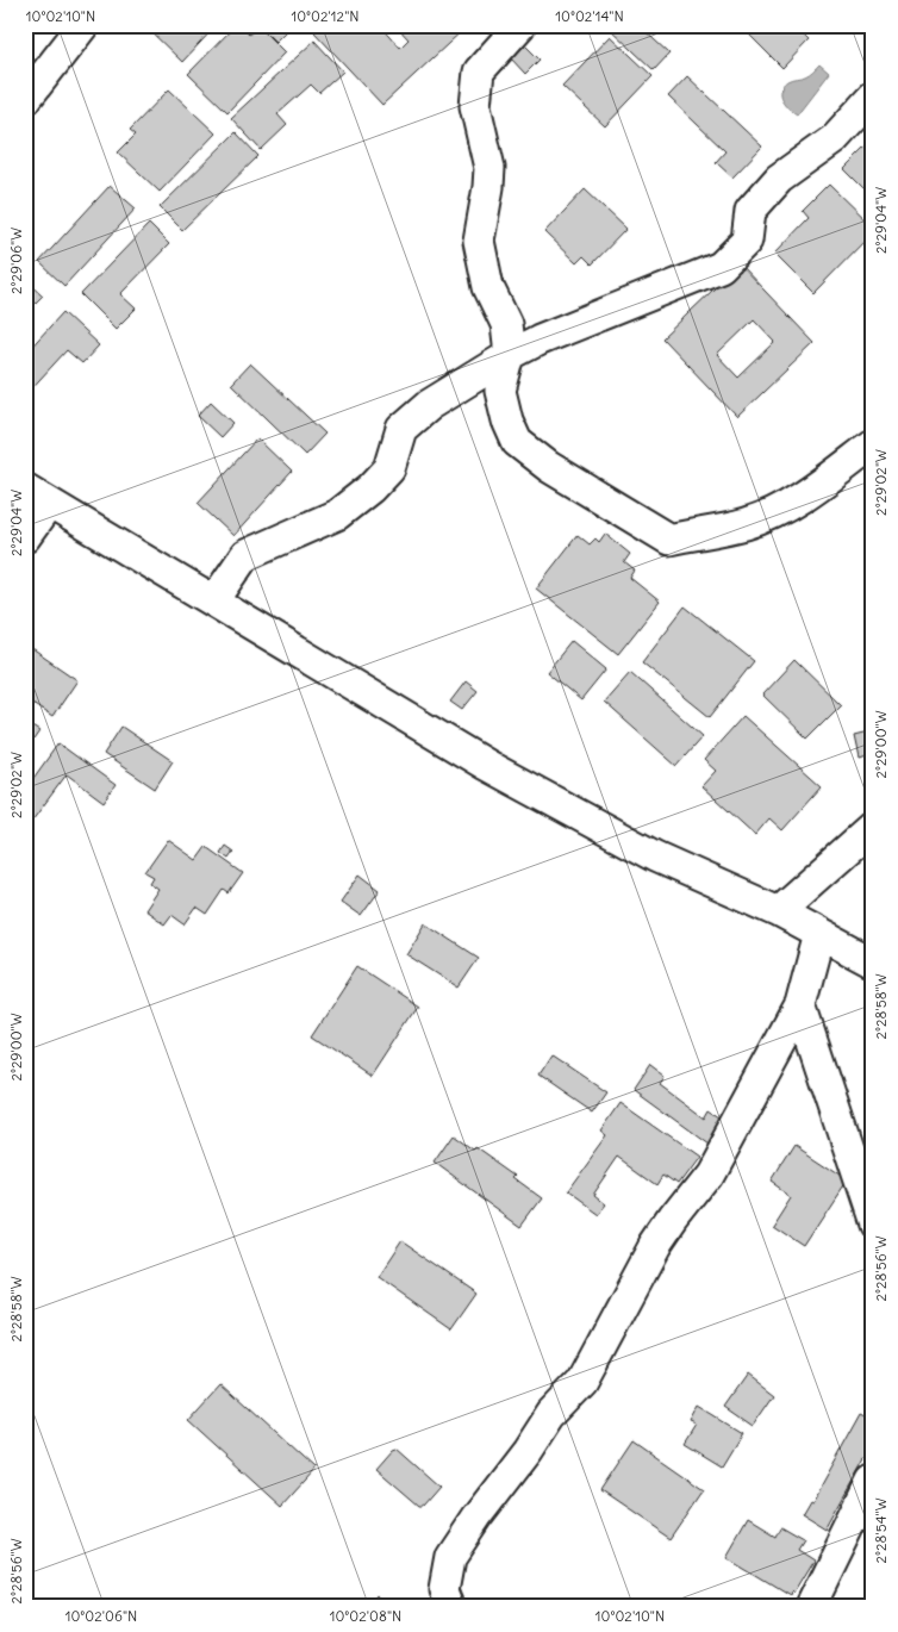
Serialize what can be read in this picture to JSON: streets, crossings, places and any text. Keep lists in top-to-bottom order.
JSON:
{
  "coordinates": [
    "10°02'10\"N",
    "10°02'12\"N",
    "10°02'14\"N",
    "2°29'04\"W",
    "2°29'06\"W",
    "2°29'02\"W",
    "2°29'00\"W",
    "2°28'58\"W",
    "2°28'56\"W",
    "2°28'54\"W",
    "10°02'06\"N",
    "10°02'08\"N"
  ]
}
